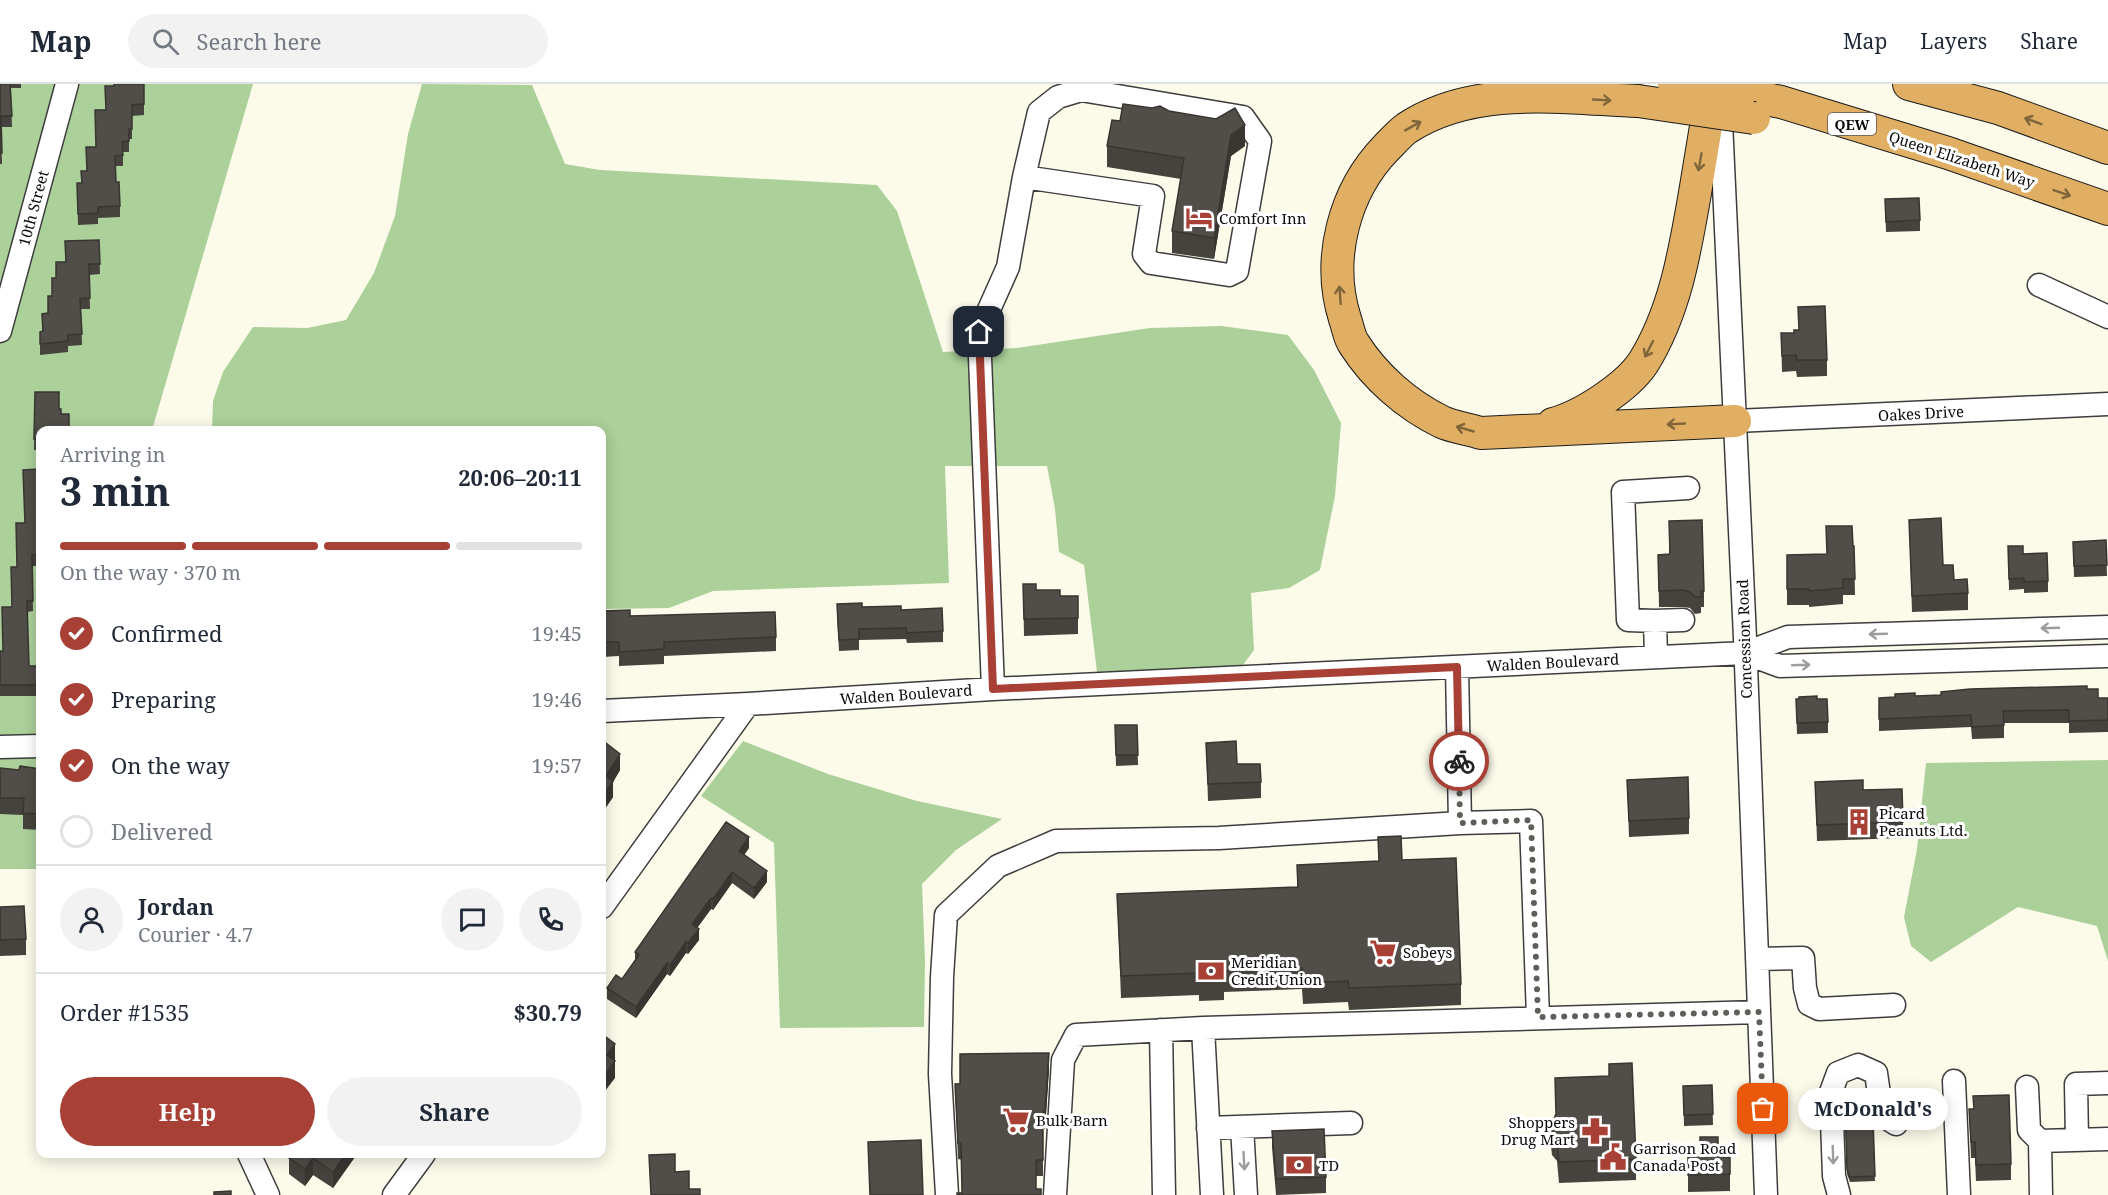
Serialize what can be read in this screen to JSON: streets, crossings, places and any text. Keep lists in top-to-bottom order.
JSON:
{
  "streets": {
    "highway": ["QEW", "Queen Elizabeth Way"],
    "street": [
      "10th Street",
      "Oakes Drive",
      "Concession Road",
      "Walden Boulevard"
    ]
  },
  "crossings": [
    ["Oakes Drive", "Concession Road"],
    ["Concession Road", "Walden Boulevard"]
  ],
  "places": {
    "hotel": ["Comfort Inn"],
    "building": ["Picard Peanuts Ltd."],
    "supermarket": ["Sobeys", "Bulk Barn"],
    "bank": ["Meridian Credit Union", "TD"],
    "other": ["McDonald's"],
    "pharmacy": ["Shoppers Drug Mart"],
    "public building": ["Garrison Road Canada Post"]
  },
  "page": {
    "header": "Map",
    "search": "Search here",
    "nav": ["Map", "Layers", "Share"],
    "heading": ["3 min", "Arriving in", "20:06–20:11"],
    "panel": [
      "Jordan",
      "Courier · 4.7",
      "Order #1535",
      "$30.79"
    ],
    "bar": "On the way · 370 m",
    "list": [
      ["Confirmed", "19:45"],
      ["Preparing", "19:46"],
      ["On the way", "19:57"],
      "Delivered"
    ],
    "buttons": ["Help", "Share"],
    "bubble": "McDonald's"
  }
}
